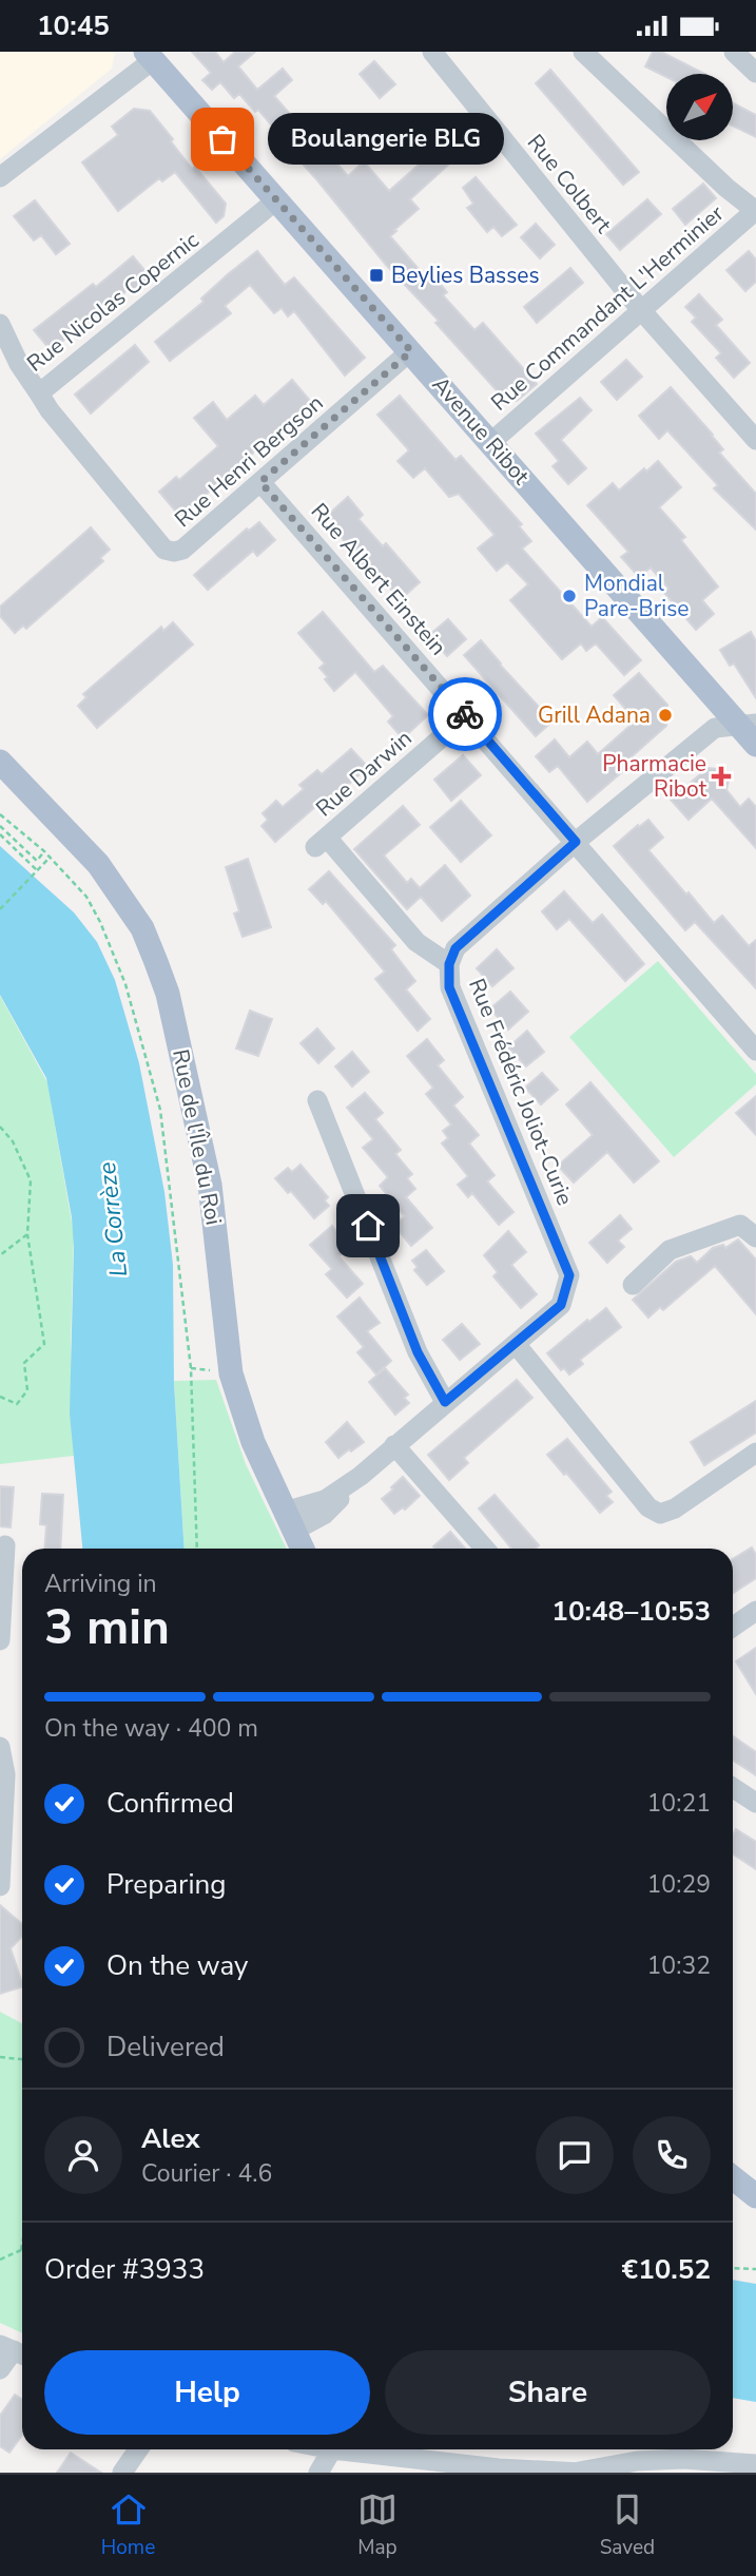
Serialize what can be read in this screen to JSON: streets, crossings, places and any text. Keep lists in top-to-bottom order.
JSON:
{
  "streets": {
    "main road": ["Avenue Ribot", "Rue de l'Île du Roi"],
    "street": [
      "Rue Colbert",
      "Rue Nicolas Copernic",
      "Rue Commandant L'Herminier",
      "Rue Henri Bergson",
      "Rue Albert Einstein",
      "Rue Darwin",
      "Rue Frédéric Joliot-Curie"
    ]
  },
  "crossings": [
    ["Rue Colbert", "Rue Commandant L'Herminier"],
    ["Rue Nicolas Copernic", "Avenue Ribot"],
    ["Rue Nicolas Copernic", "Rue Henri Bergson"],
    ["Rue Commandant L'Herminier", "Avenue Ribot"],
    ["Avenue Ribot", "Rue Henri Bergson"],
    ["Avenue Ribot", "Rue Frédéric Joliot-Curie"],
    ["Rue Henri Bergson", "Rue Albert Einstein"],
    ["Rue Albert Einstein", "Rue Darwin"],
    ["Rue Albert Einstein", "Rue Frédéric Joliot-Curie"],
    ["Rue Darwin", "Rue Frédéric Joliot-Curie"],
    ["Rue Frédéric Joliot-Curie", "Rue de l'Île du Roi"]
  ],
  "water": ["La Corrèze"],
  "places": {
    "other": ["Boulangerie BLG", "Mondial Pare-Brise", "Grill Adana"],
    "transit": ["Beylies Basses"],
    "health": ["Pharmacie Ribot"]
  },
  "north": "top right",
  "page": {
    "status": "10:45",
    "bubble": "Boulangerie BLG",
    "heading": ["3 min", "Arriving in", "10:48–10:53"],
    "panel": [
      "Alex",
      "Courier · 4.6",
      "Order #3933",
      "€10.52"
    ],
    "bar": "On the way · 400 m",
    "list": [
      ["Confirmed", "10:21"],
      ["Preparing", "10:29"],
      ["On the way", "10:32"],
      "Delivered"
    ],
    "buttons": ["Help", "Share"],
    "tabs": ["Home", "Map", "Saved"]
  }
}
